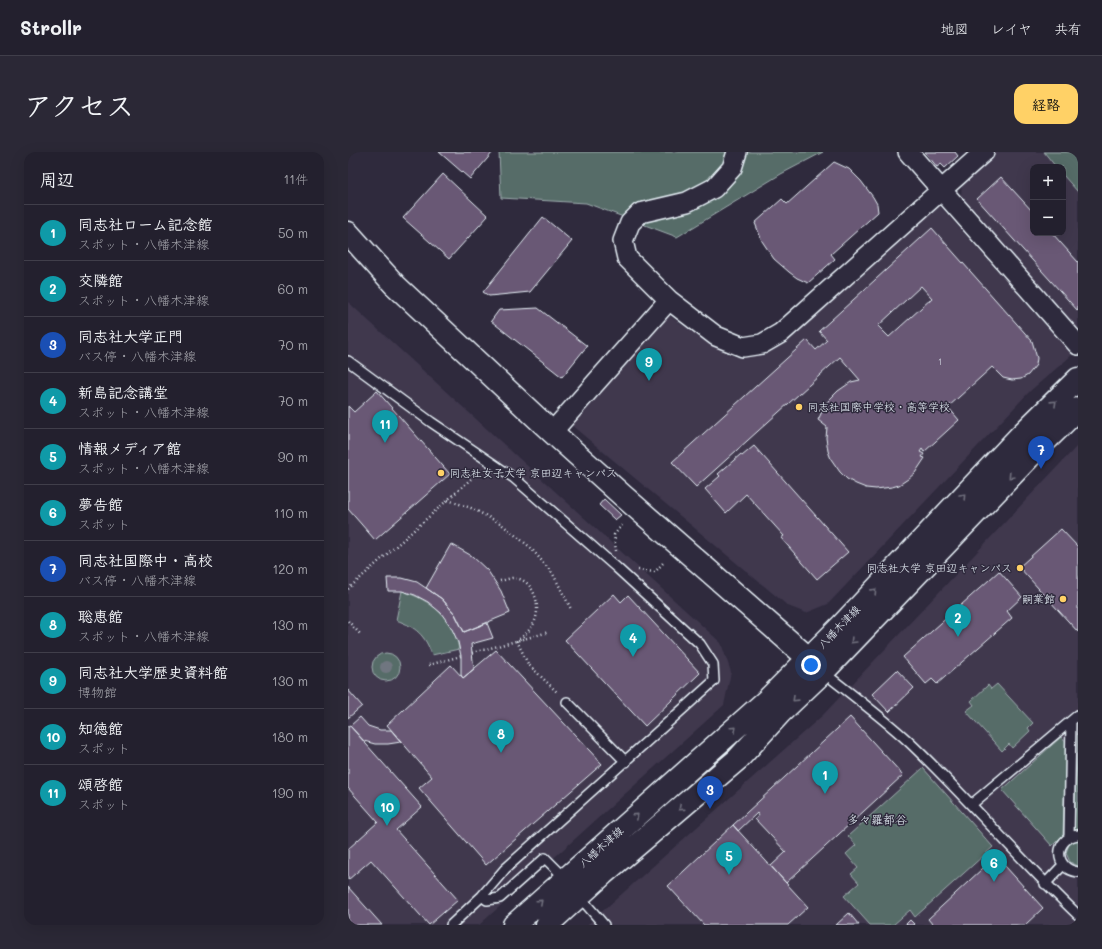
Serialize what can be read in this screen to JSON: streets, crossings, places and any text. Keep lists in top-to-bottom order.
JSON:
{
  "streets": {
    "main road": ["八幡木津線"]
  },
  "districts": ["多々羅都谷"],
  "places": [
    "同志社国際中学校・高等学校",
    "同志社女子大学 京田辺キャンパス",
    "同志社大学 京田辺キャンパス",
    "嗣業館"
  ],
  "house_numbers": ["1"],
  "page": {
    "header": "Strollr",
    "nav": ["地図", "レイヤ", "共有"],
    "title": "アクセス",
    "buttons": "経路",
    "heading": ["周辺", "11件"],
    "map_buttons": ["+", "−"],
    "list": [
      {
        "mark": "1",
        "name": "同志社ローム記念館",
        "note": "スポット · 八幡木津線",
        "value": "50 m"
      },
      {
        "mark": "2",
        "name": "交隣館",
        "note": "スポット · 八幡木津線",
        "value": "60 m"
      },
      {
        "mark": "3",
        "name": "同志社大学正門",
        "note": "バス停 · 八幡木津線",
        "value": "70 m"
      },
      {
        "mark": "4",
        "name": "新島記念講堂",
        "note": "スポット · 八幡木津線",
        "value": "70 m"
      },
      {
        "mark": "5",
        "name": "情報メディア館",
        "note": "スポット · 八幡木津線",
        "value": "90 m"
      },
      {
        "mark": "6",
        "name": "夢告館",
        "note": "スポット",
        "value": "110 m"
      },
      {
        "mark": "7",
        "name": "同志社国際中・高校",
        "note": "バス停 · 八幡木津線",
        "value": "120 m"
      },
      {
        "mark": "8",
        "name": "聡恵館",
        "note": "スポット · 八幡木津線",
        "value": "130 m"
      },
      {
        "mark": "9",
        "name": "同志社大学歴史資料館",
        "note": "博物館",
        "value": "130 m"
      },
      {
        "mark": "10",
        "name": "知徳館",
        "note": "スポット",
        "value": "180 m"
      },
      {
        "mark": "11",
        "name": "頌啓館",
        "note": "スポット",
        "value": "190 m"
      }
    ],
    "pins": [
      "9",
      "11",
      "7",
      "2",
      "4",
      "8",
      "1",
      "3",
      "10",
      "5",
      "6"
    ]
  }
}
